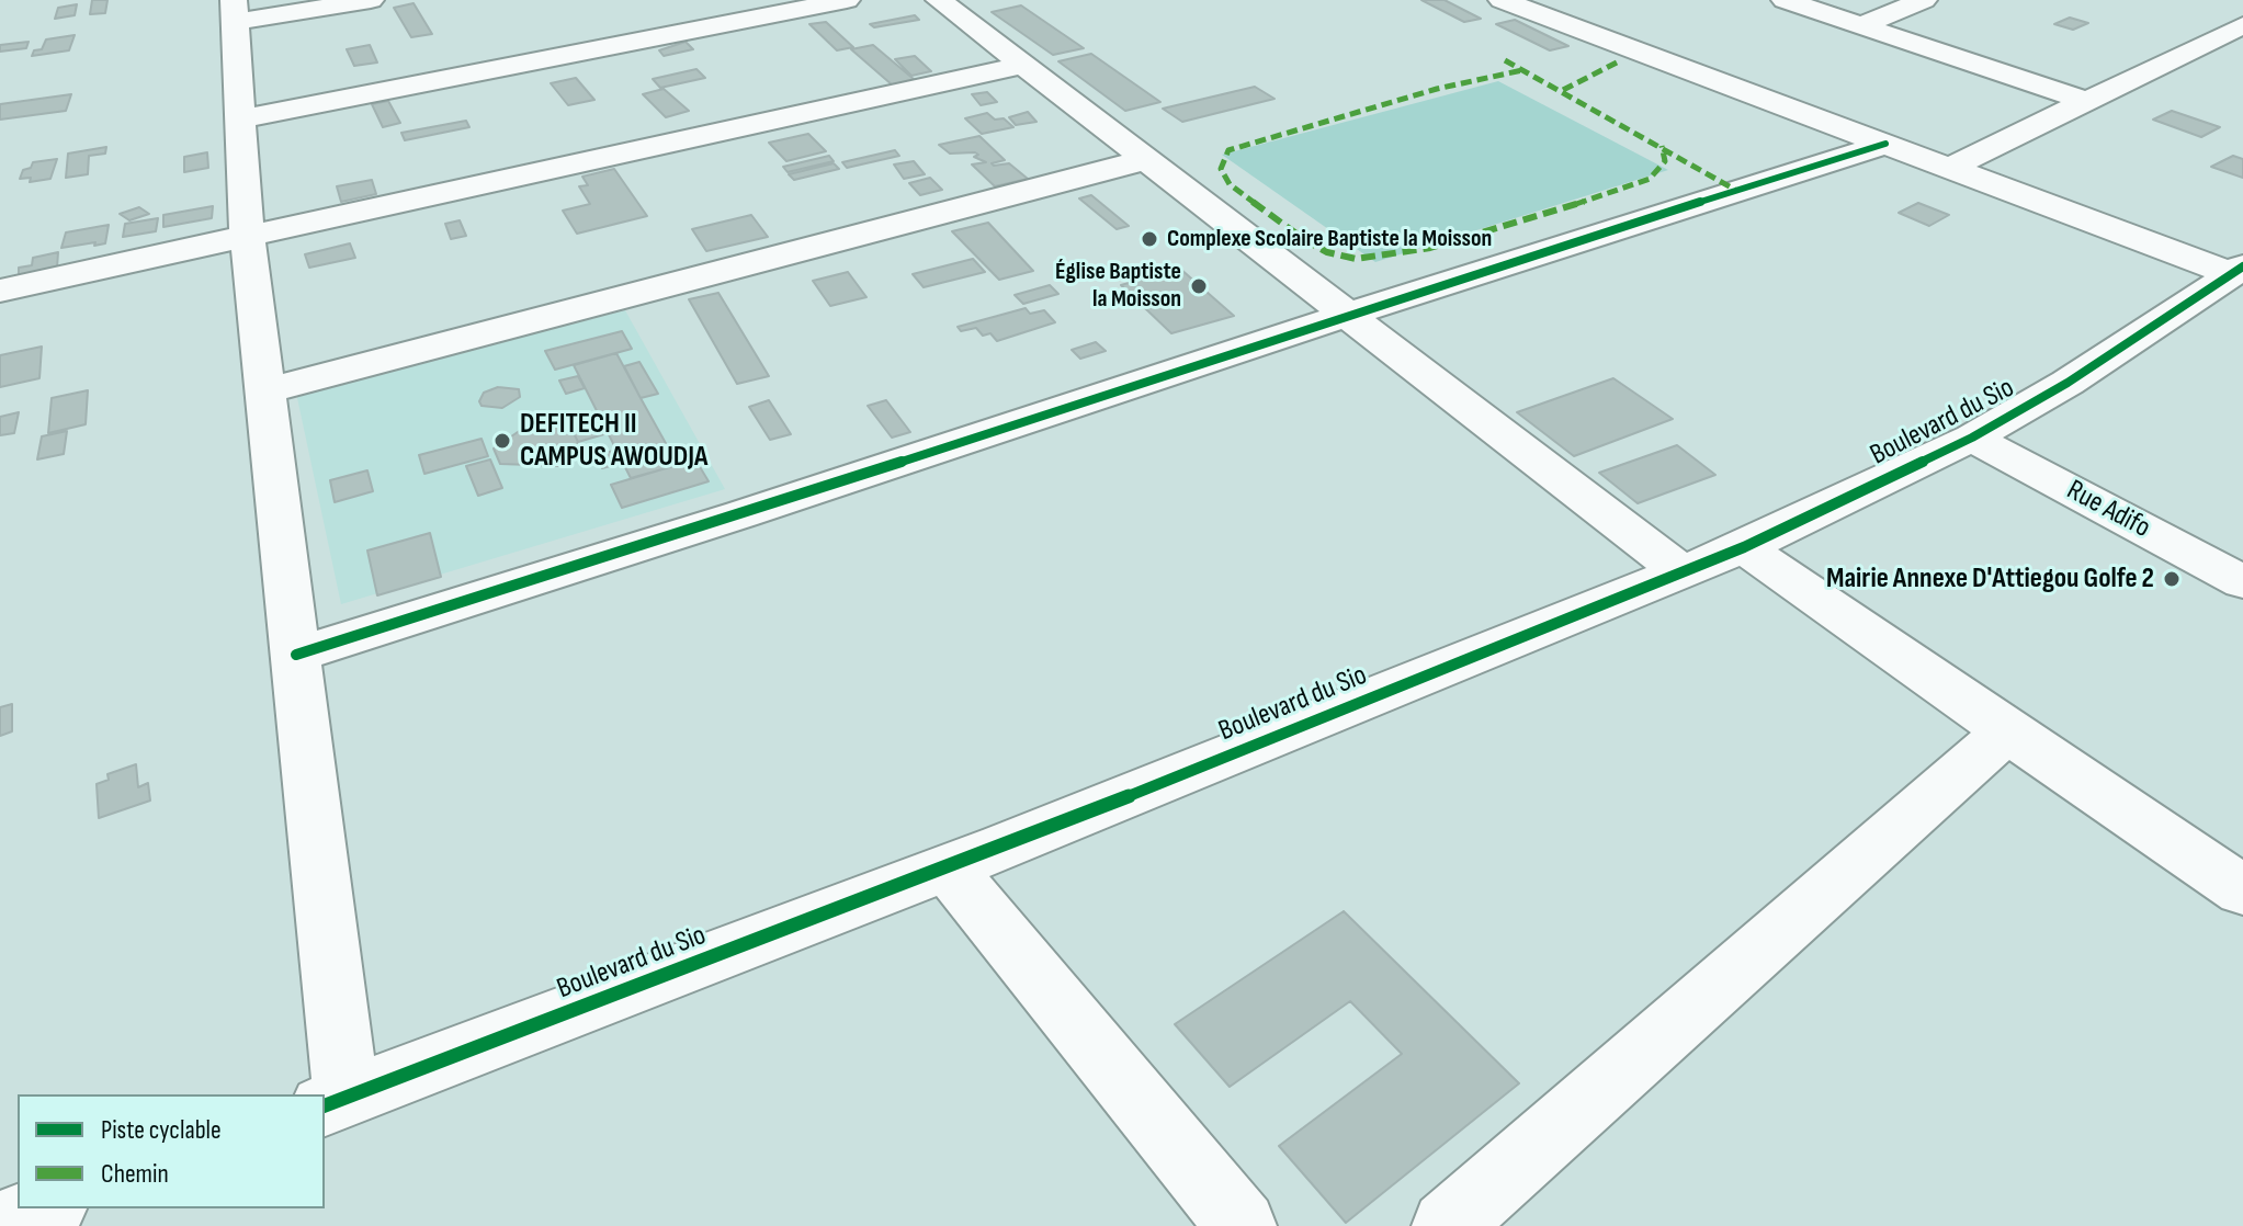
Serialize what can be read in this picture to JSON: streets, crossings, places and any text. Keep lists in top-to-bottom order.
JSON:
{
  "streets": {
    "street": ["Boulevard du Sio", "Rue Adifo"]
  },
  "crossings": [
    ["Boulevard du Sio", "Rue Adifo"]
  ],
  "places": [
    "Complexe Scolaire Baptiste la Moisson",
    "Église Baptiste la Moisson",
    "DEFITECH II CAMPUS AWOUDJA",
    "Mairie Annexe D'Attiegou Golfe 2"
  ],
  "legend": ["Piste cyclable", "Chemin"]
}
